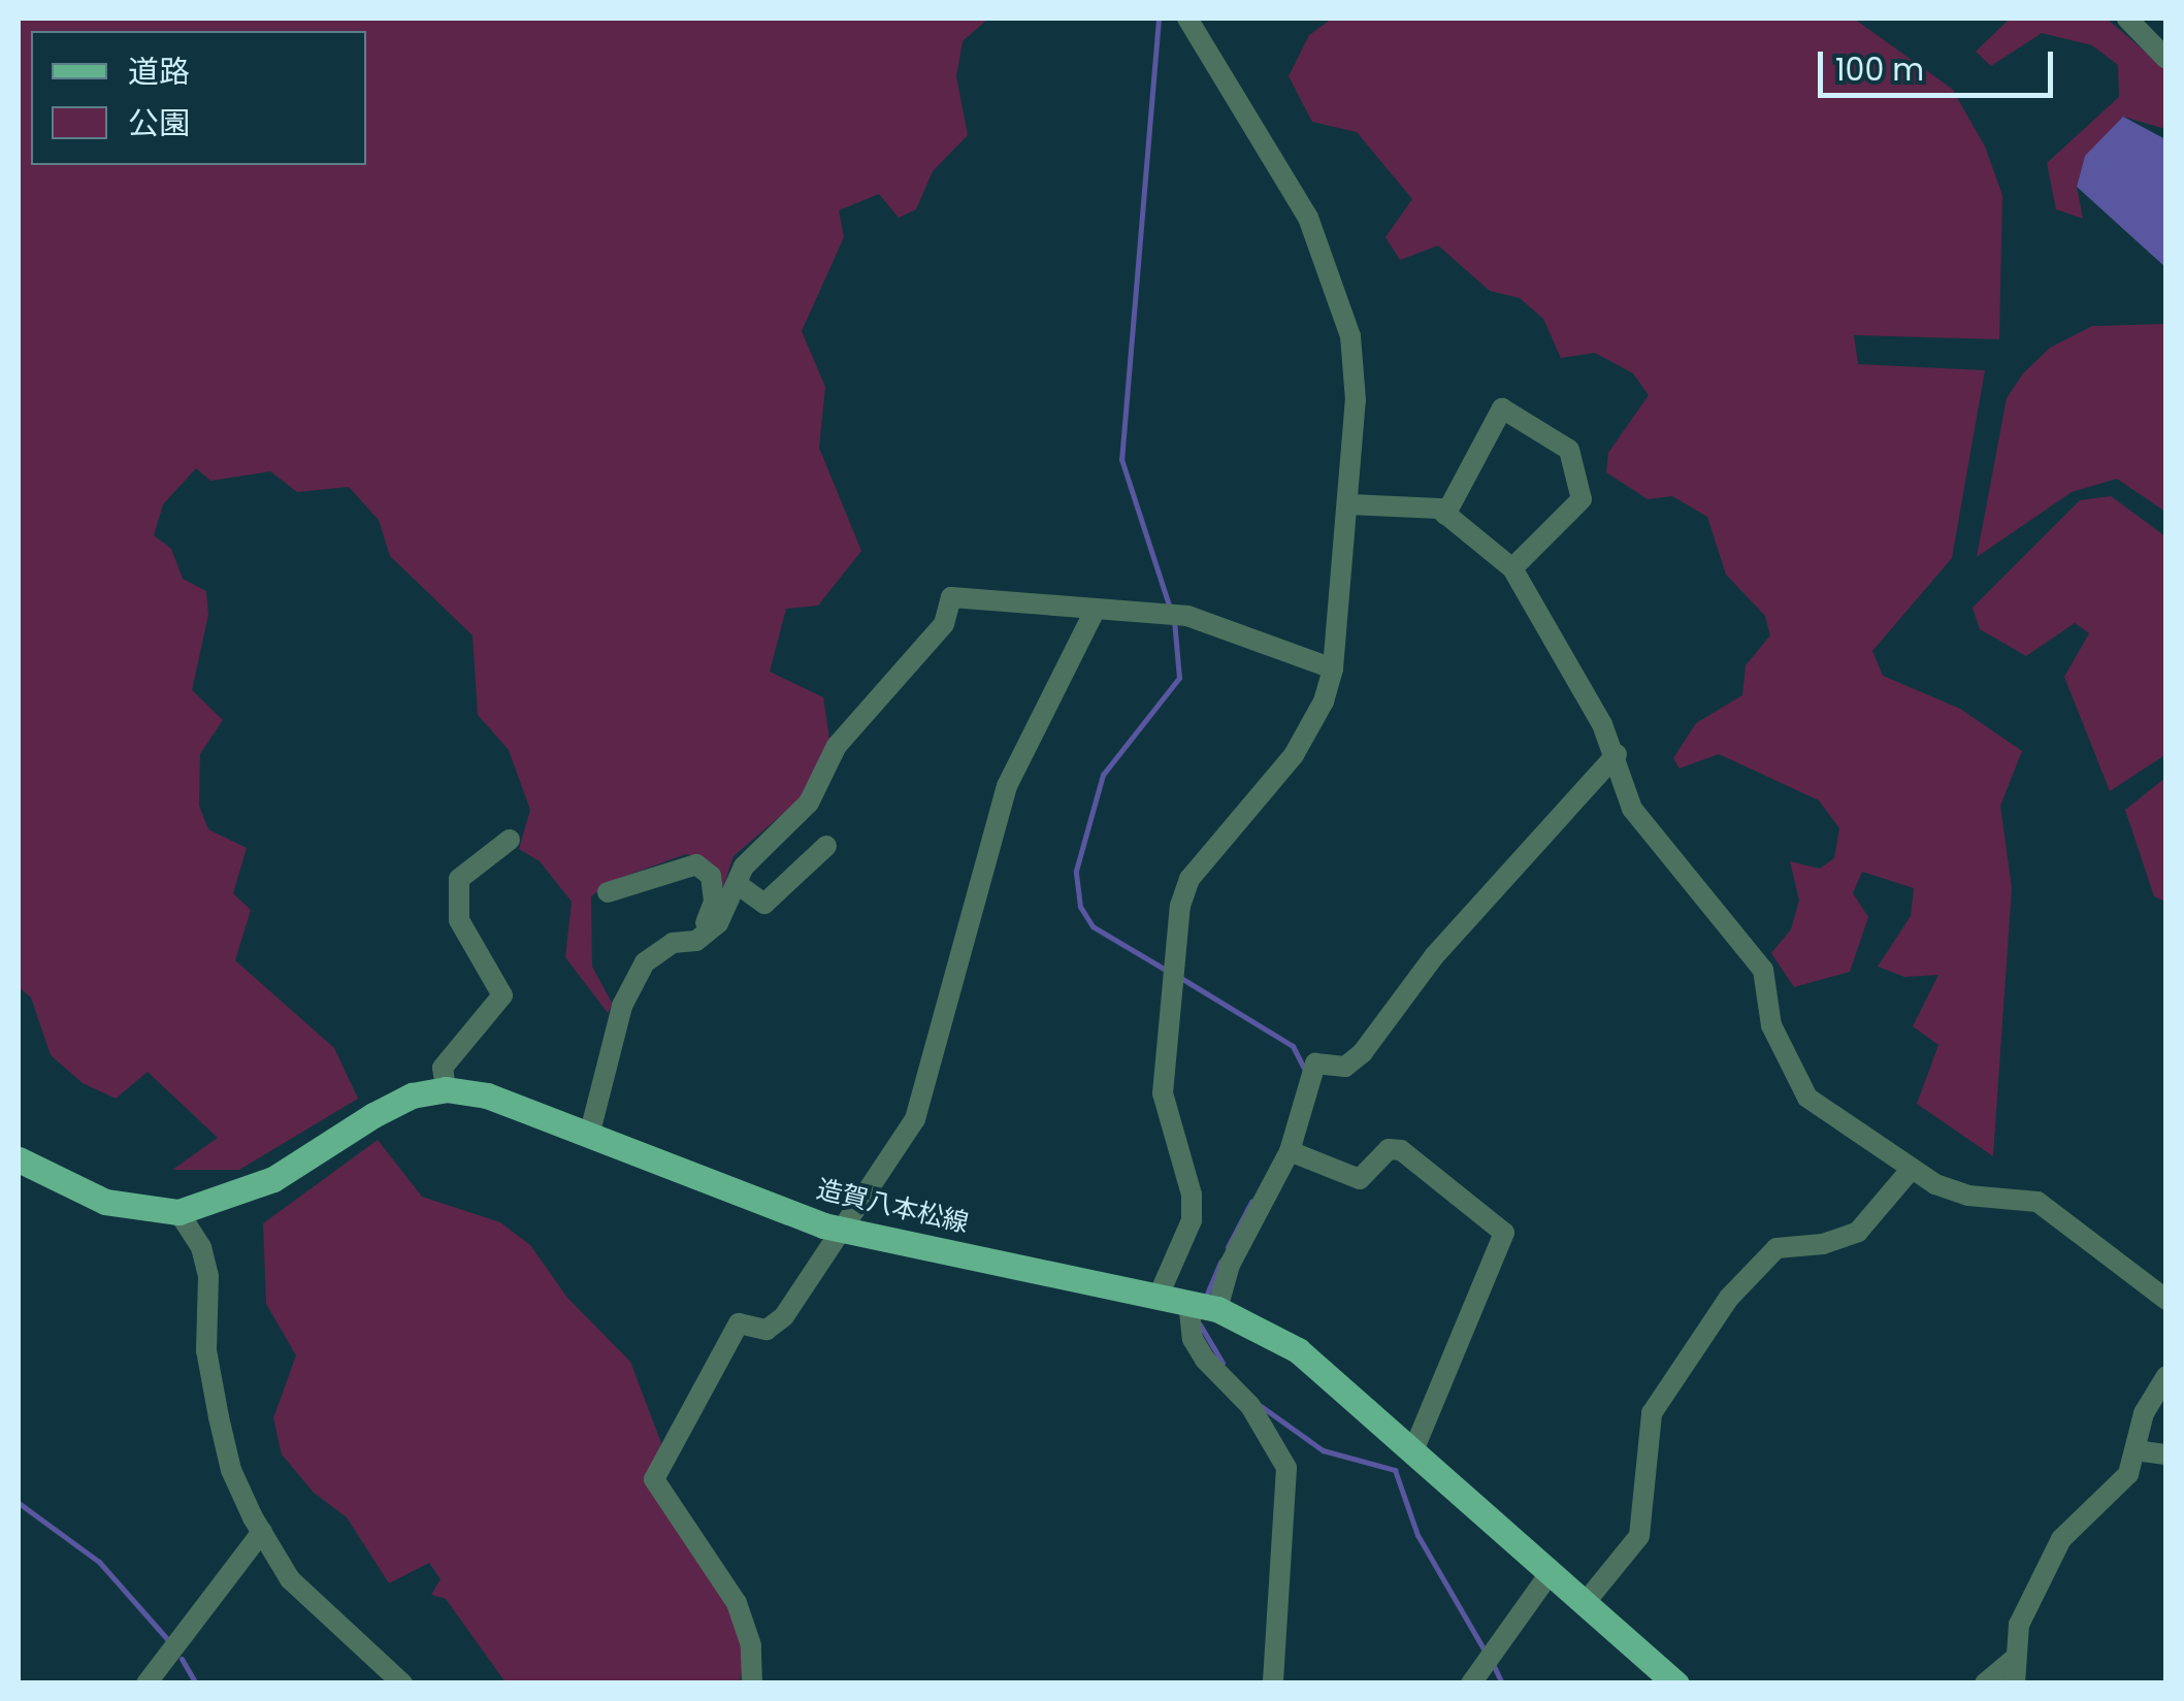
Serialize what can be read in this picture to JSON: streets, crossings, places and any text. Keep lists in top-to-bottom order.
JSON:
{
  "streets": {
    "main road": ["造賀八本松線"]
  },
  "legend": ["道路", "公園"],
  "scale_bar": "100 m"
}
